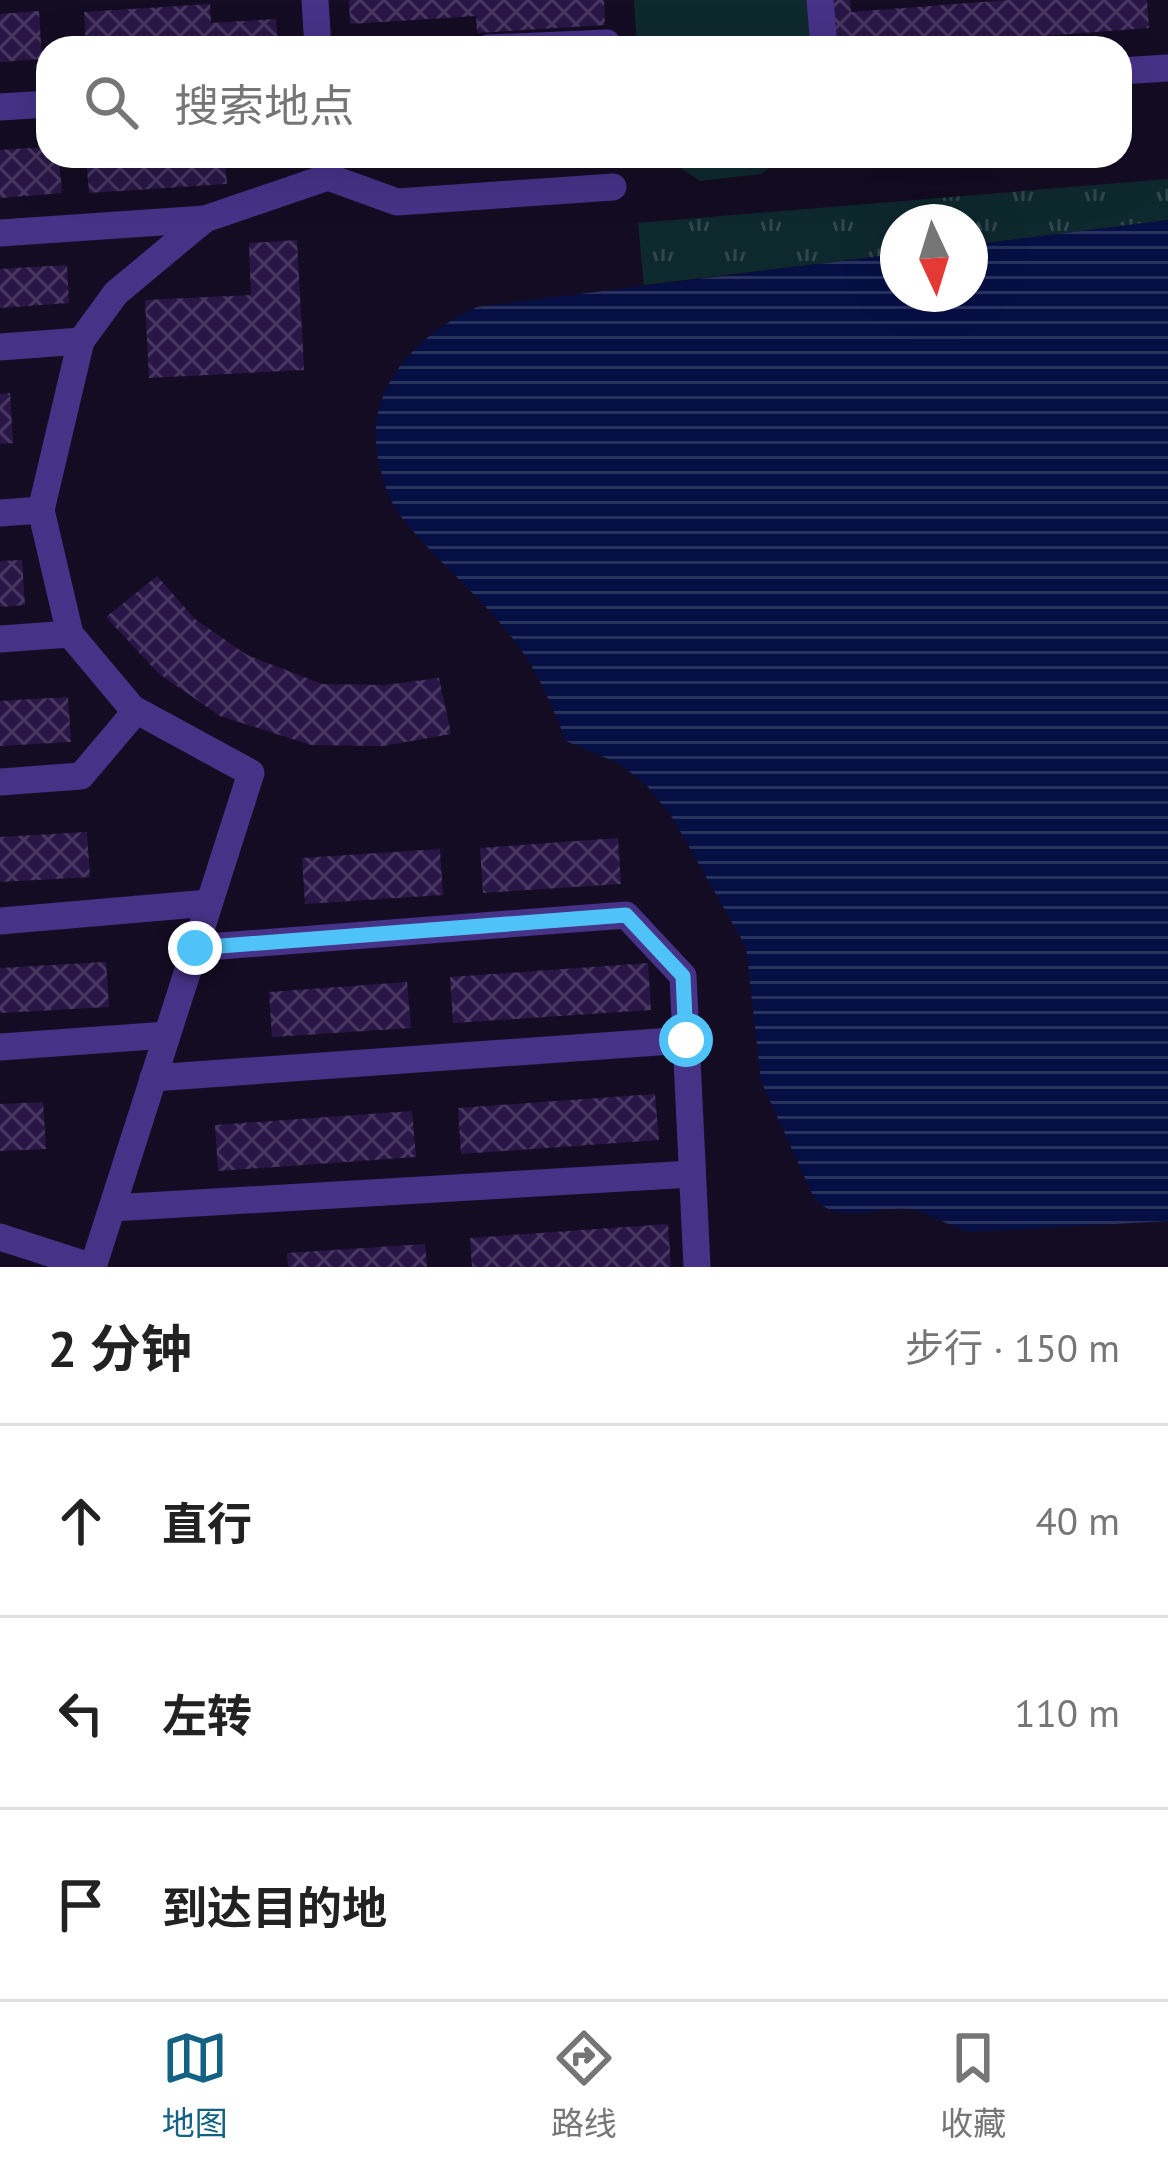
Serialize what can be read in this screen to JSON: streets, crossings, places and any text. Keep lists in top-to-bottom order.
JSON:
{
  "north": "bottom",
  "page": {
    "search": "搜索地点",
    "heading": ["2 分钟", "步行 · 150 m"],
    "list": [
      ["直行", "40 m"],
      ["左转", "110 m"],
      "到达目的地"
    ],
    "nav": ["地图", "路线", "收藏"]
  }
}
